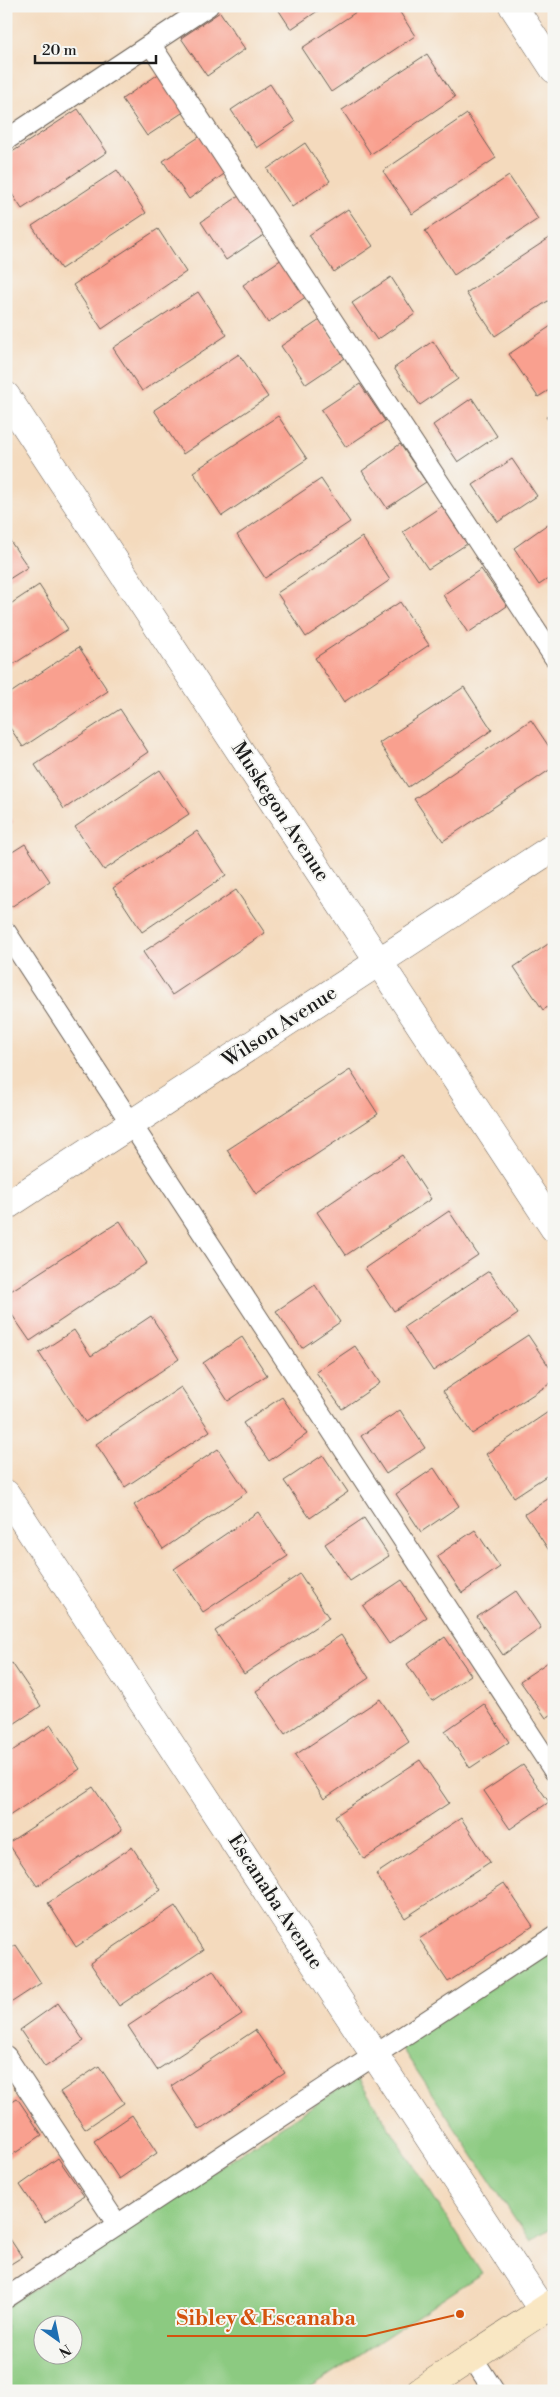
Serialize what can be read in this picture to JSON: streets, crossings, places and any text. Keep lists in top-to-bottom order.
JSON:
{
  "streets": {
    "street": ["Muskegon Avenue", "Wilson Avenue", "Escanaba Avenue"]
  },
  "crossings": [
    ["Muskegon Avenue", "Wilson Avenue"]
  ],
  "places": ["Sibley & Escanaba"],
  "scale_bar": "20 m",
  "north": "bottom right"
}
